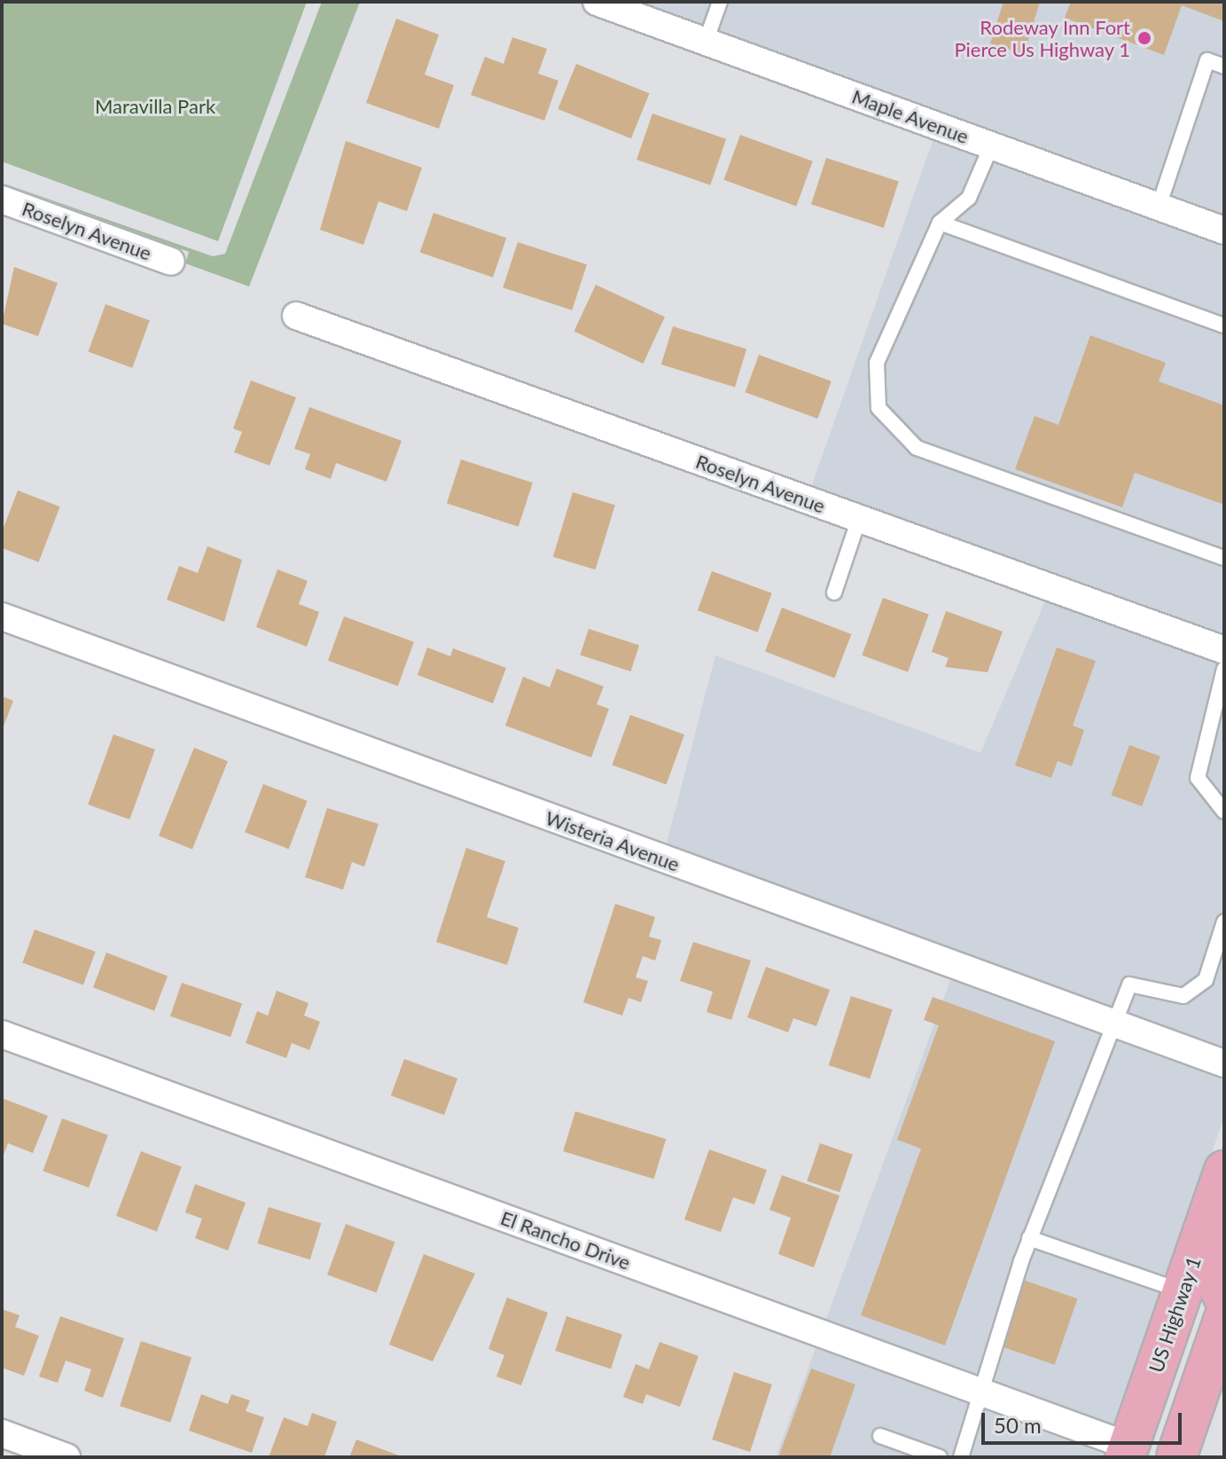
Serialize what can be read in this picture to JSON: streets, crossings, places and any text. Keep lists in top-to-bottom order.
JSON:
{
  "streets": {
    "main road": ["US Highway 1"],
    "street": [
      "Maple Avenue",
      "Roselyn Avenue",
      "Wisteria Avenue",
      "El Rancho Drive"
    ]
  },
  "crossings": [
    ["El Rancho Drive", "US Highway 1"]
  ],
  "parks": ["Maravilla Park"],
  "places": ["Rodeway Inn Fort Pierce Us Highway 1"],
  "scale_bar": "50 m"
}
